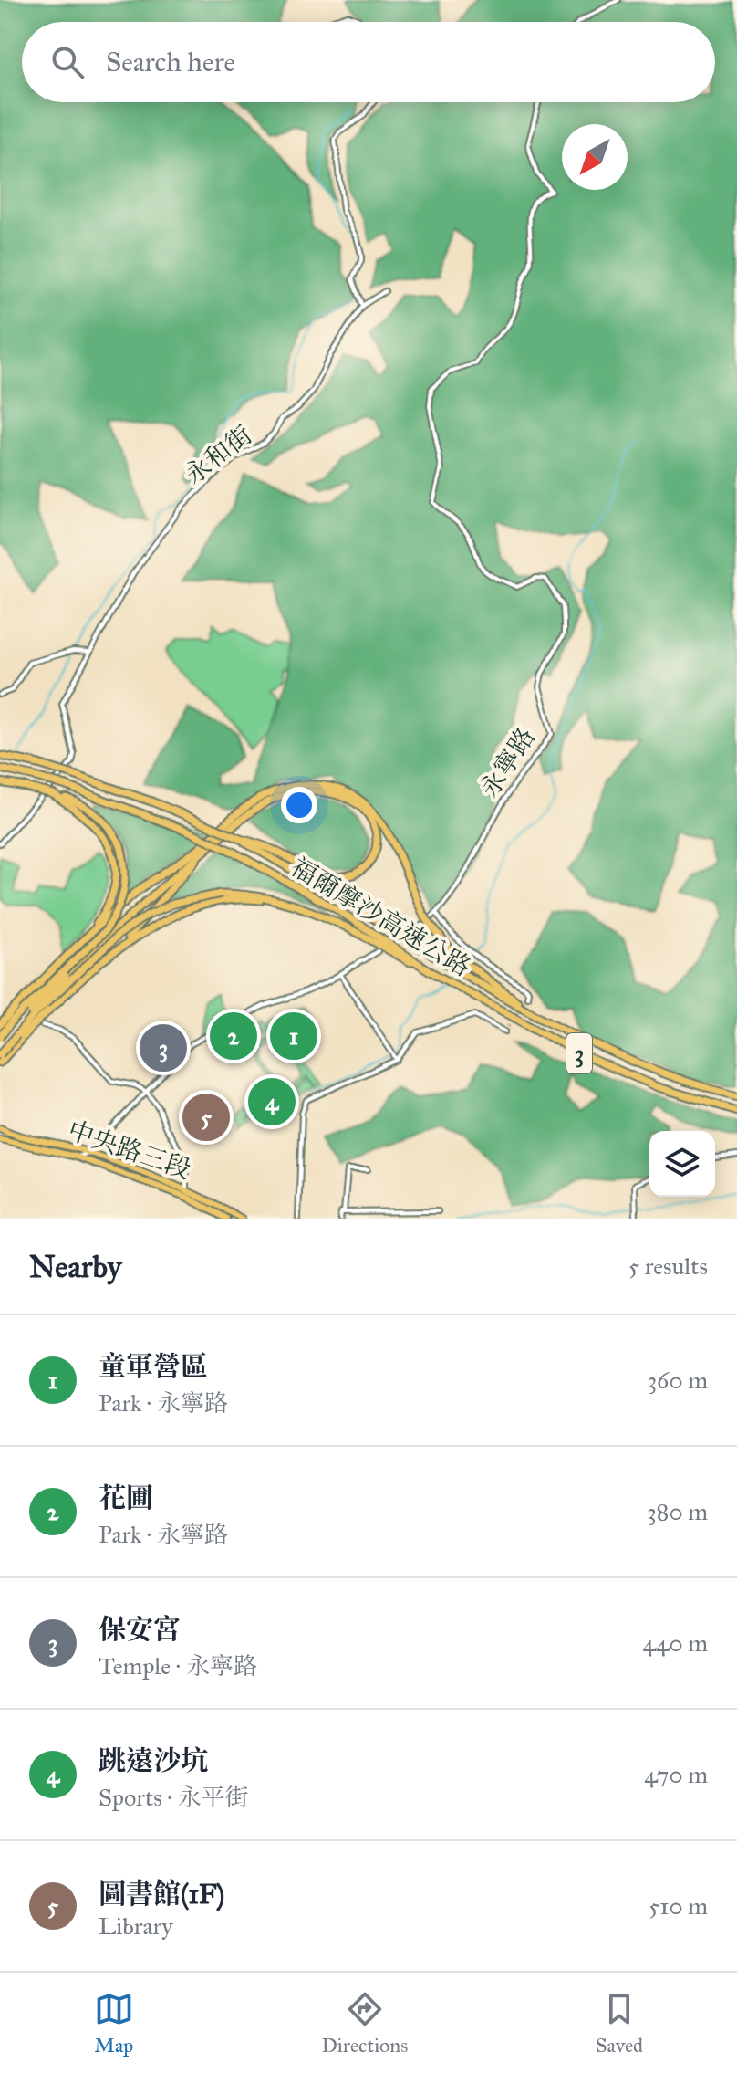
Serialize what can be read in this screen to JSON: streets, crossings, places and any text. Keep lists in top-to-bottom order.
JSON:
{
  "streets": {
    "highway": ["福爾摩沙高速公路", "3"],
    "main road": ["中央路三段"],
    "street": ["永和街", "永寧路"]
  },
  "crossings": [
    ["福爾摩沙高速公路", "3"]
  ],
  "north": "bottom left",
  "page": {
    "search": "Search here",
    "pins": [
      "1",
      "2",
      "3",
      "4",
      "5"
    ],
    "heading": ["Nearby", "5 results"],
    "list": [
      {
        "mark": "1",
        "name": "童軍營區",
        "note": "Park · 永寧路",
        "value": "360 m"
      },
      {
        "mark": "2",
        "name": "花圃",
        "note": "Park · 永寧路",
        "value": "380 m"
      },
      {
        "mark": "3",
        "name": "保安宮",
        "note": "Temple · 永寧路",
        "value": "440 m"
      },
      {
        "mark": "4",
        "name": "跳遠沙坑",
        "note": "Sports · 永平街",
        "value": "470 m"
      },
      {
        "mark": "5",
        "name": "圖書館(1F)",
        "note": "Library",
        "value": "510 m"
      }
    ],
    "nav": ["Map", "Directions", "Saved"]
  }
}
